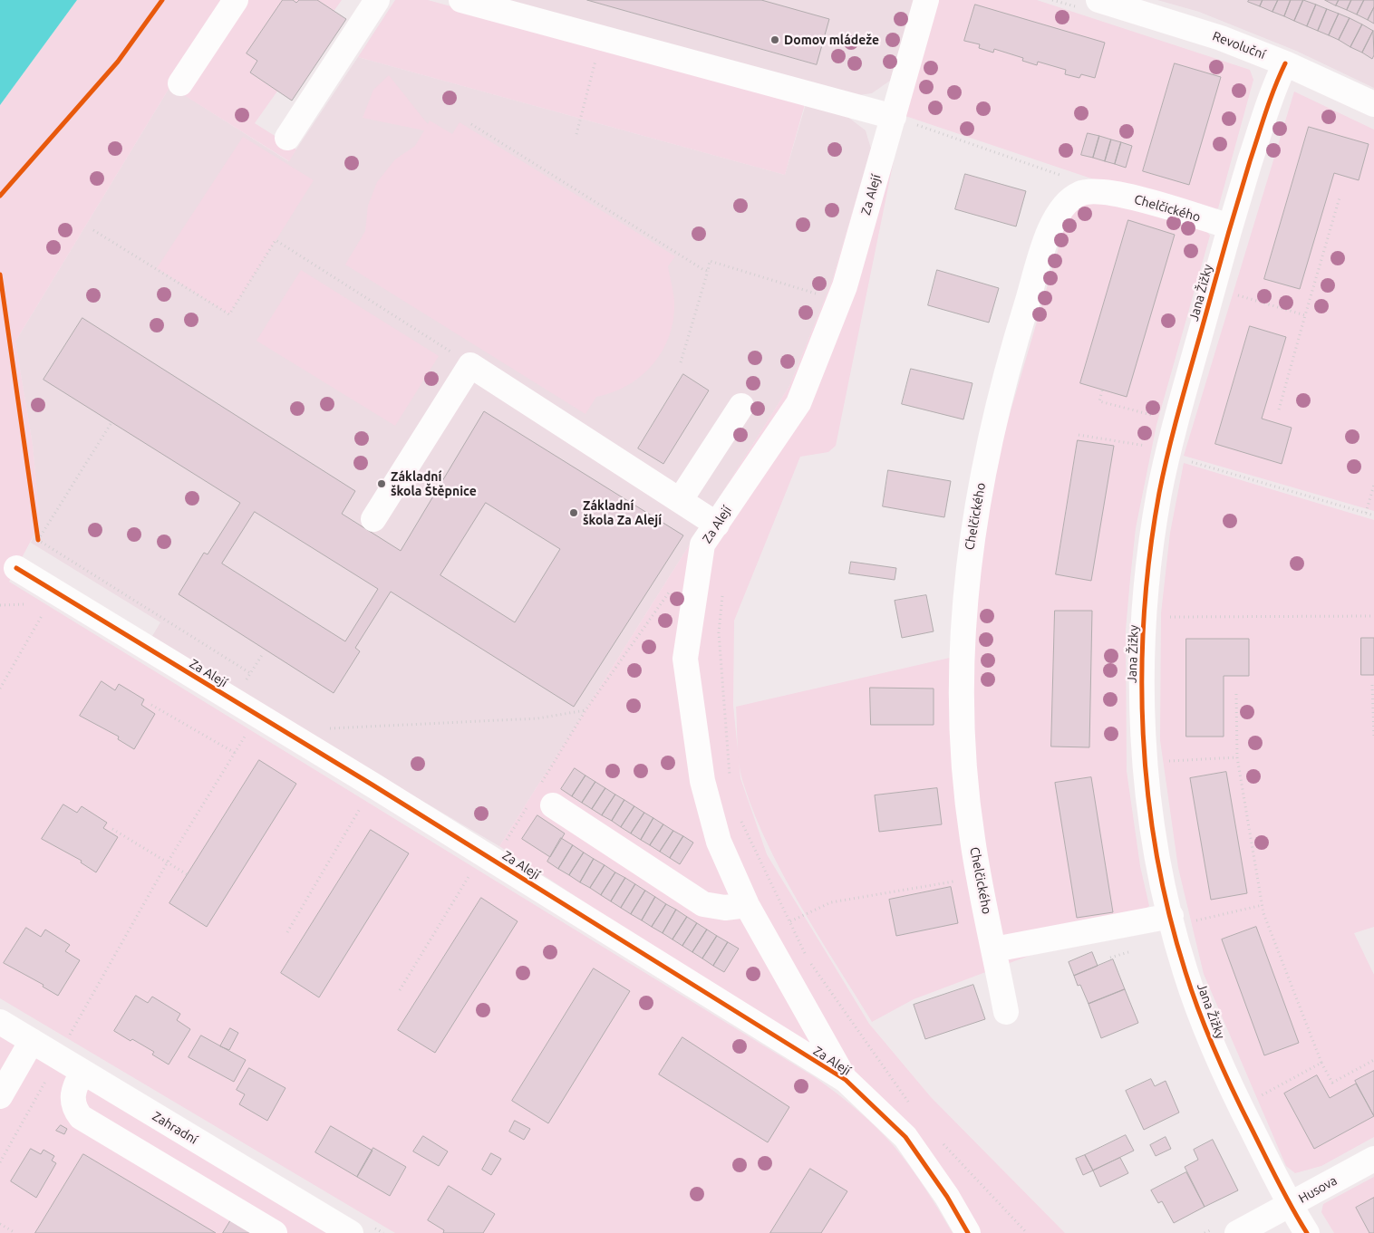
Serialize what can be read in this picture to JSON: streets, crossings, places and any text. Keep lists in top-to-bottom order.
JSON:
{
  "streets": {
    "street": [
      "Revoluční",
      "Za Alejí",
      "Chelčického",
      "Jana Žižky",
      "Zahradní",
      "Husova"
    ]
  },
  "crossings": [
    ["Revoluční", "Jana Žižky"],
    ["Chelčického", "Jana Žižky"],
    ["Jana Žižky", "Husova"]
  ],
  "places": ["Domov mládeže", "Základní škola Štěpnice", "Základní škola Za Alejí"]
}
